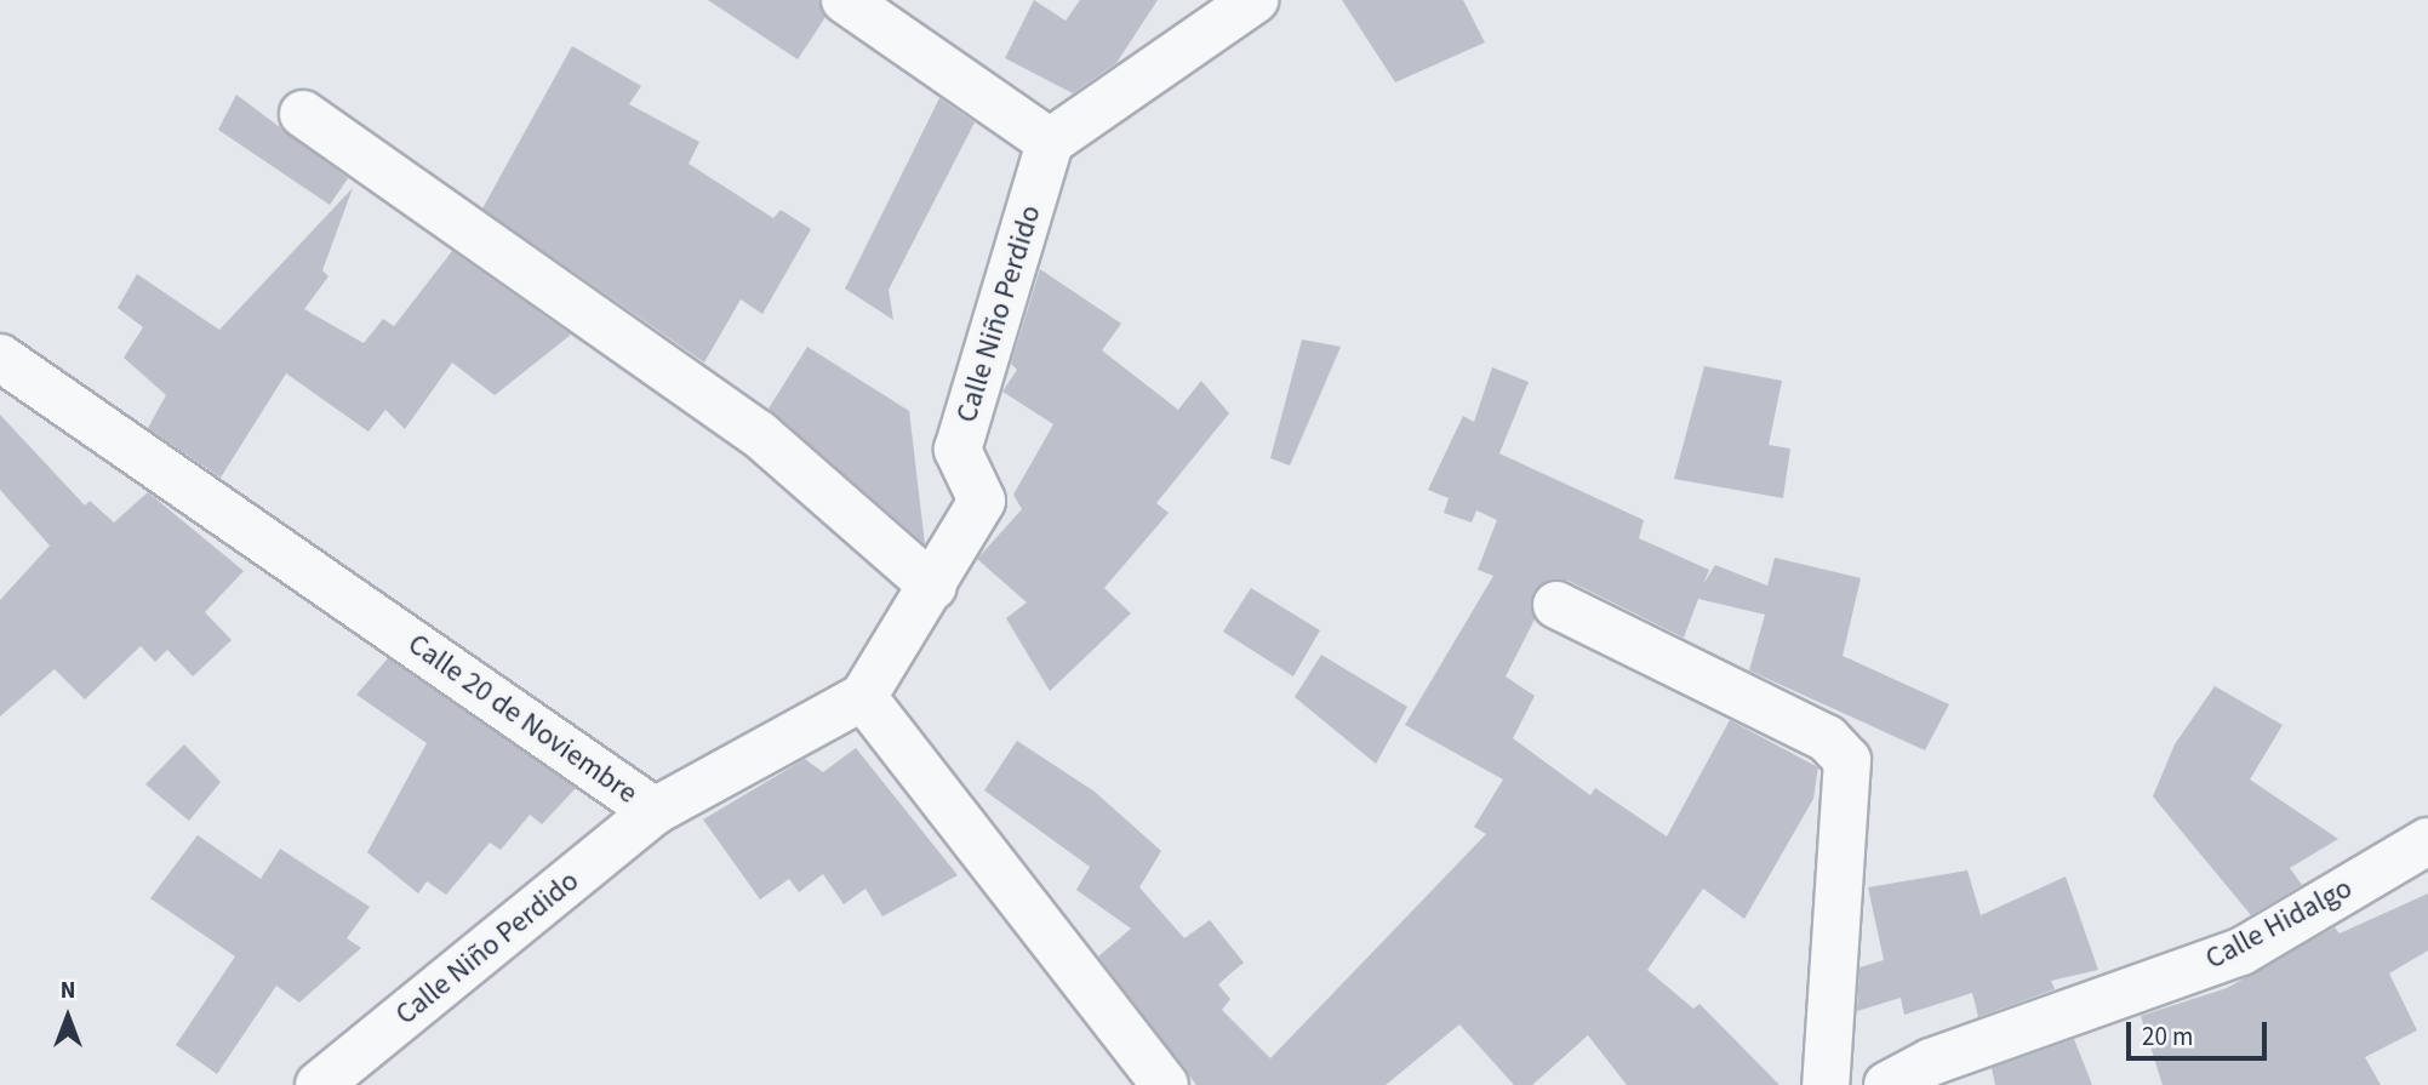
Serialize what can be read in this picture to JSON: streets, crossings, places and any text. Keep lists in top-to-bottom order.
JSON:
{
  "streets": {
    "street": ["Calle Niño Perdido", "Calle 20 de Noviembre", "Calle Hidalgo"]
  },
  "crossings": [
    ["Calle Niño Perdido", "Calle 20 de Noviembre"]
  ],
  "scale_bar": "20 m",
  "north": "top"
}
